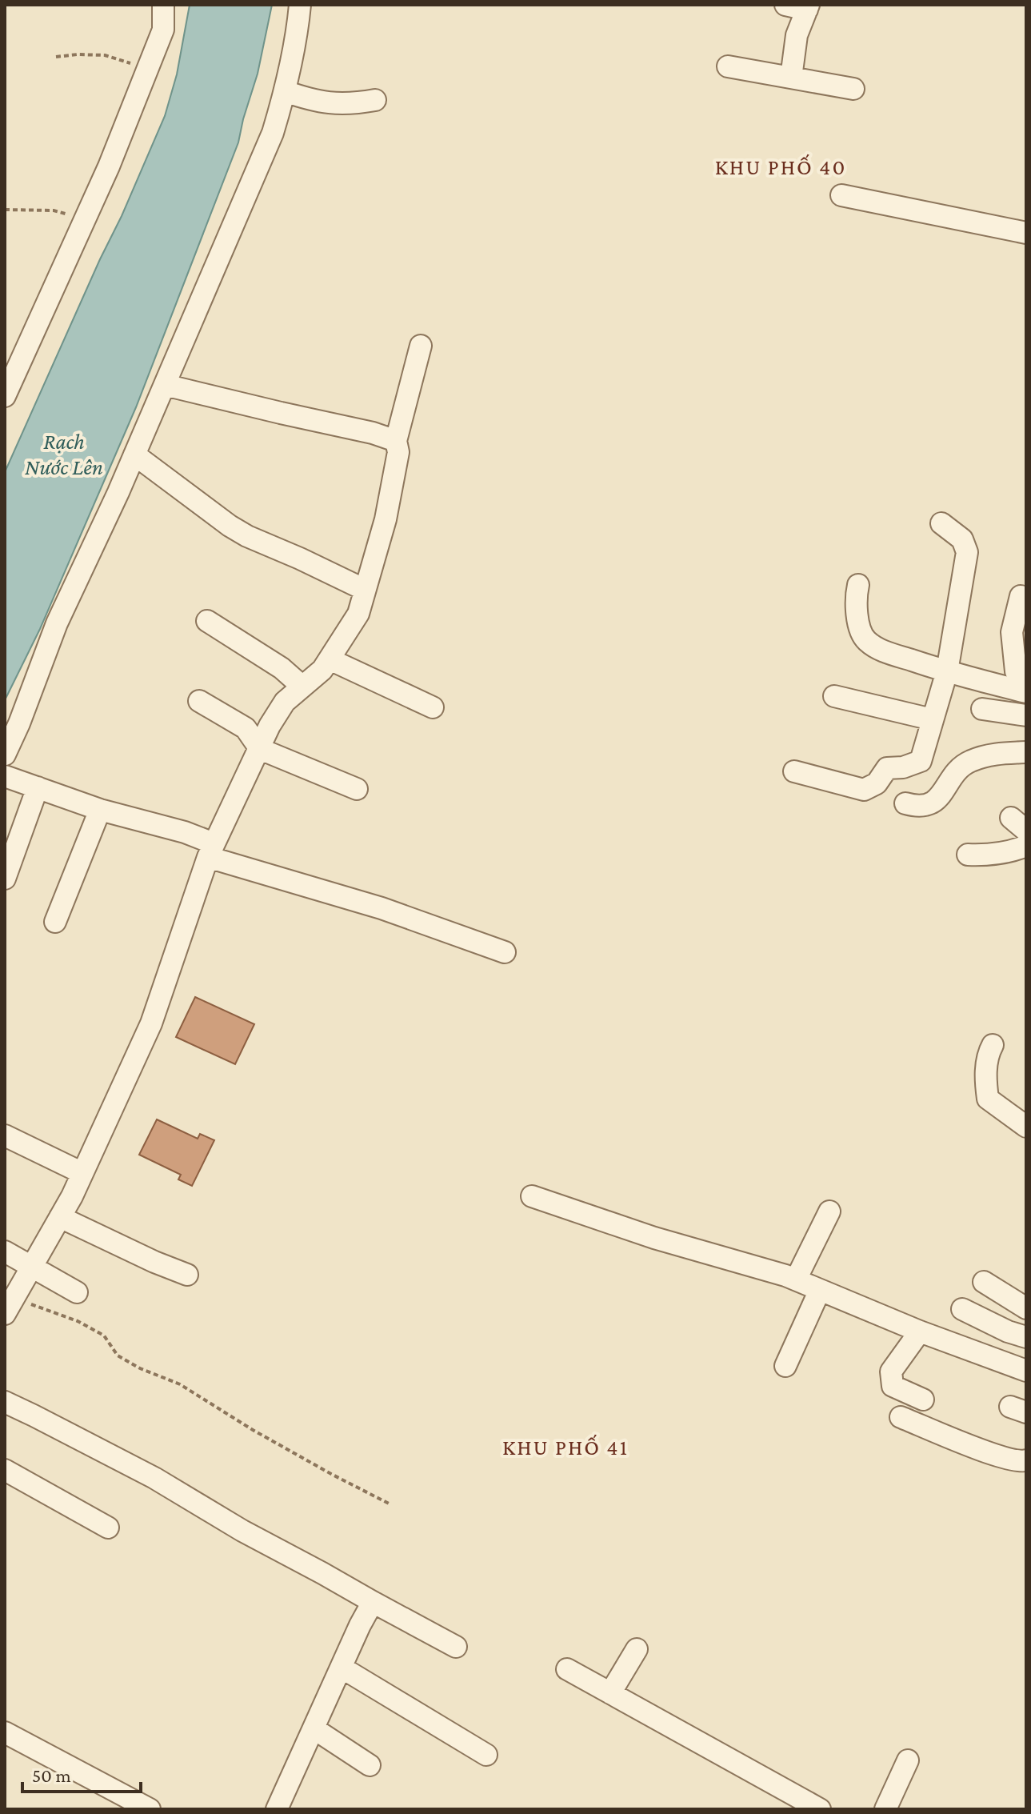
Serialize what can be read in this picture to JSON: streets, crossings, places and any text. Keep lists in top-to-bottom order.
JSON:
{
  "districts": ["KHU PHỐ 40", "KHU PHỐ 41"],
  "water": ["Rạch Nước Lên"],
  "scale_bar": "50 m"
}
